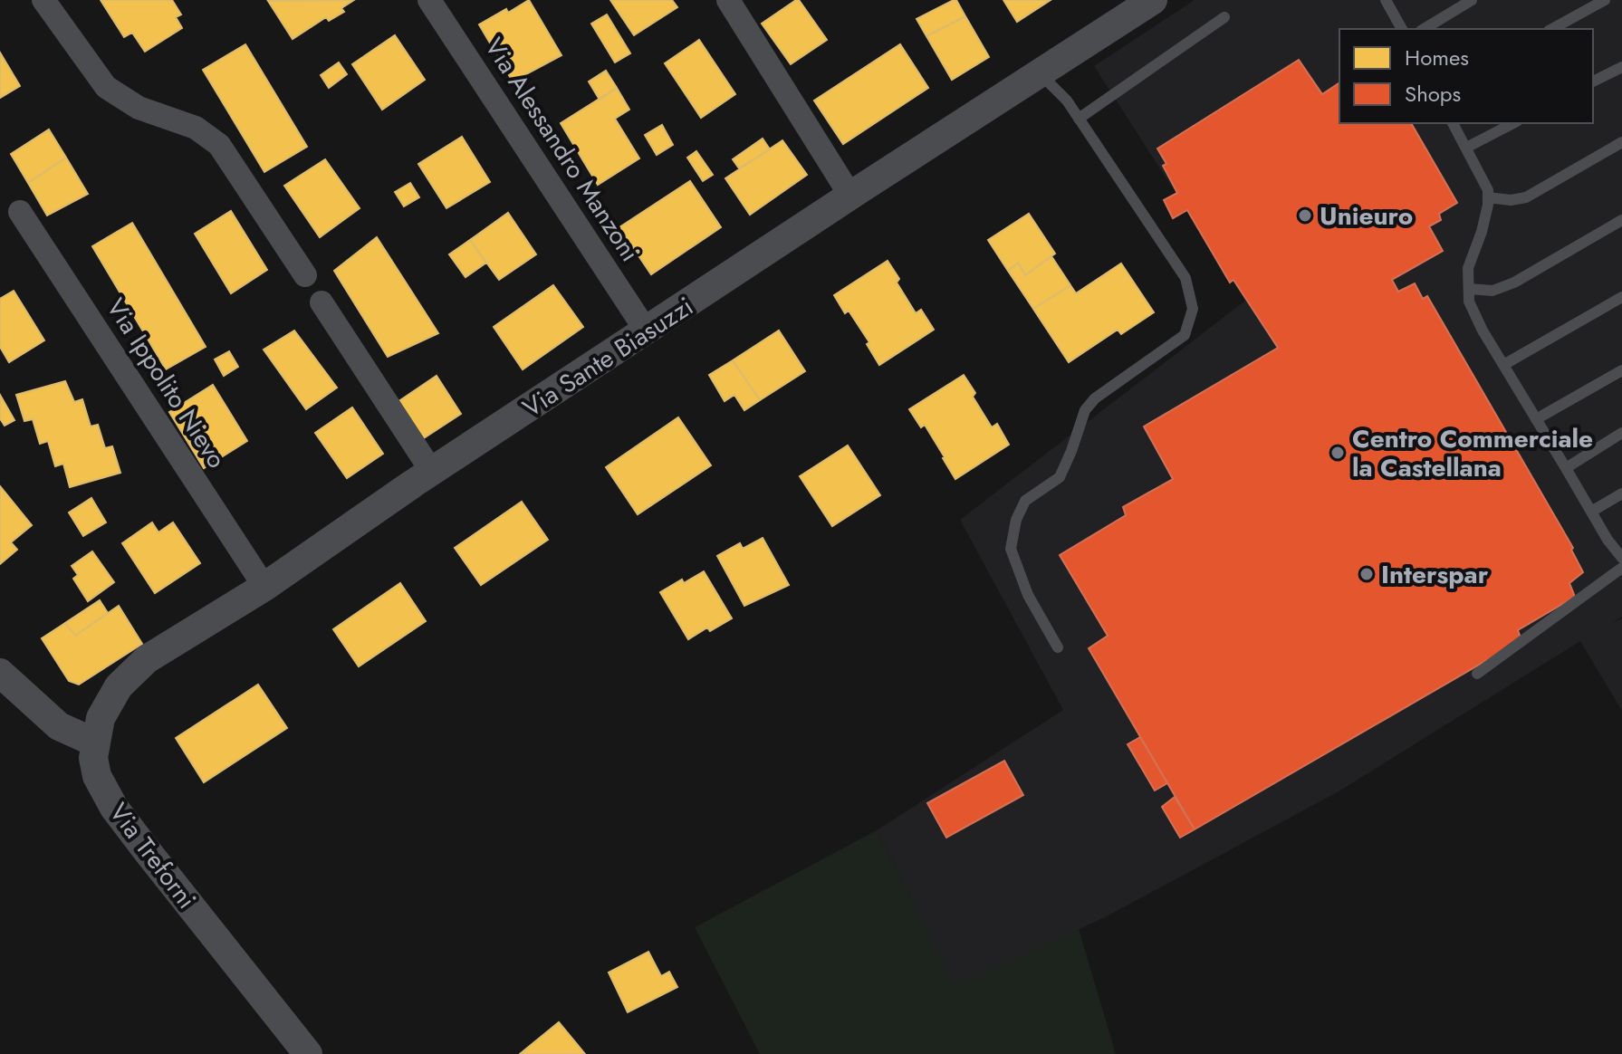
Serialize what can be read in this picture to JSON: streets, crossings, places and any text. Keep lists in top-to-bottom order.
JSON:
{
  "streets": {
    "street": [
      "Via Alessandro Manzoni",
      "Via Sante Biasuzzi",
      "Via Ippolito Nievo",
      "Via Treforni"
    ]
  },
  "crossings": [
    ["Via Alessandro Manzoni", "Via Sante Biasuzzi"],
    ["Via Sante Biasuzzi", "Via Ippolito Nievo"],
    ["Via Sante Biasuzzi", "Via Treforni"]
  ],
  "places": ["Unieuro", "Centro Commerciale la Castellana", "Interspar"],
  "legend": ["Homes", "Shops"]
}
